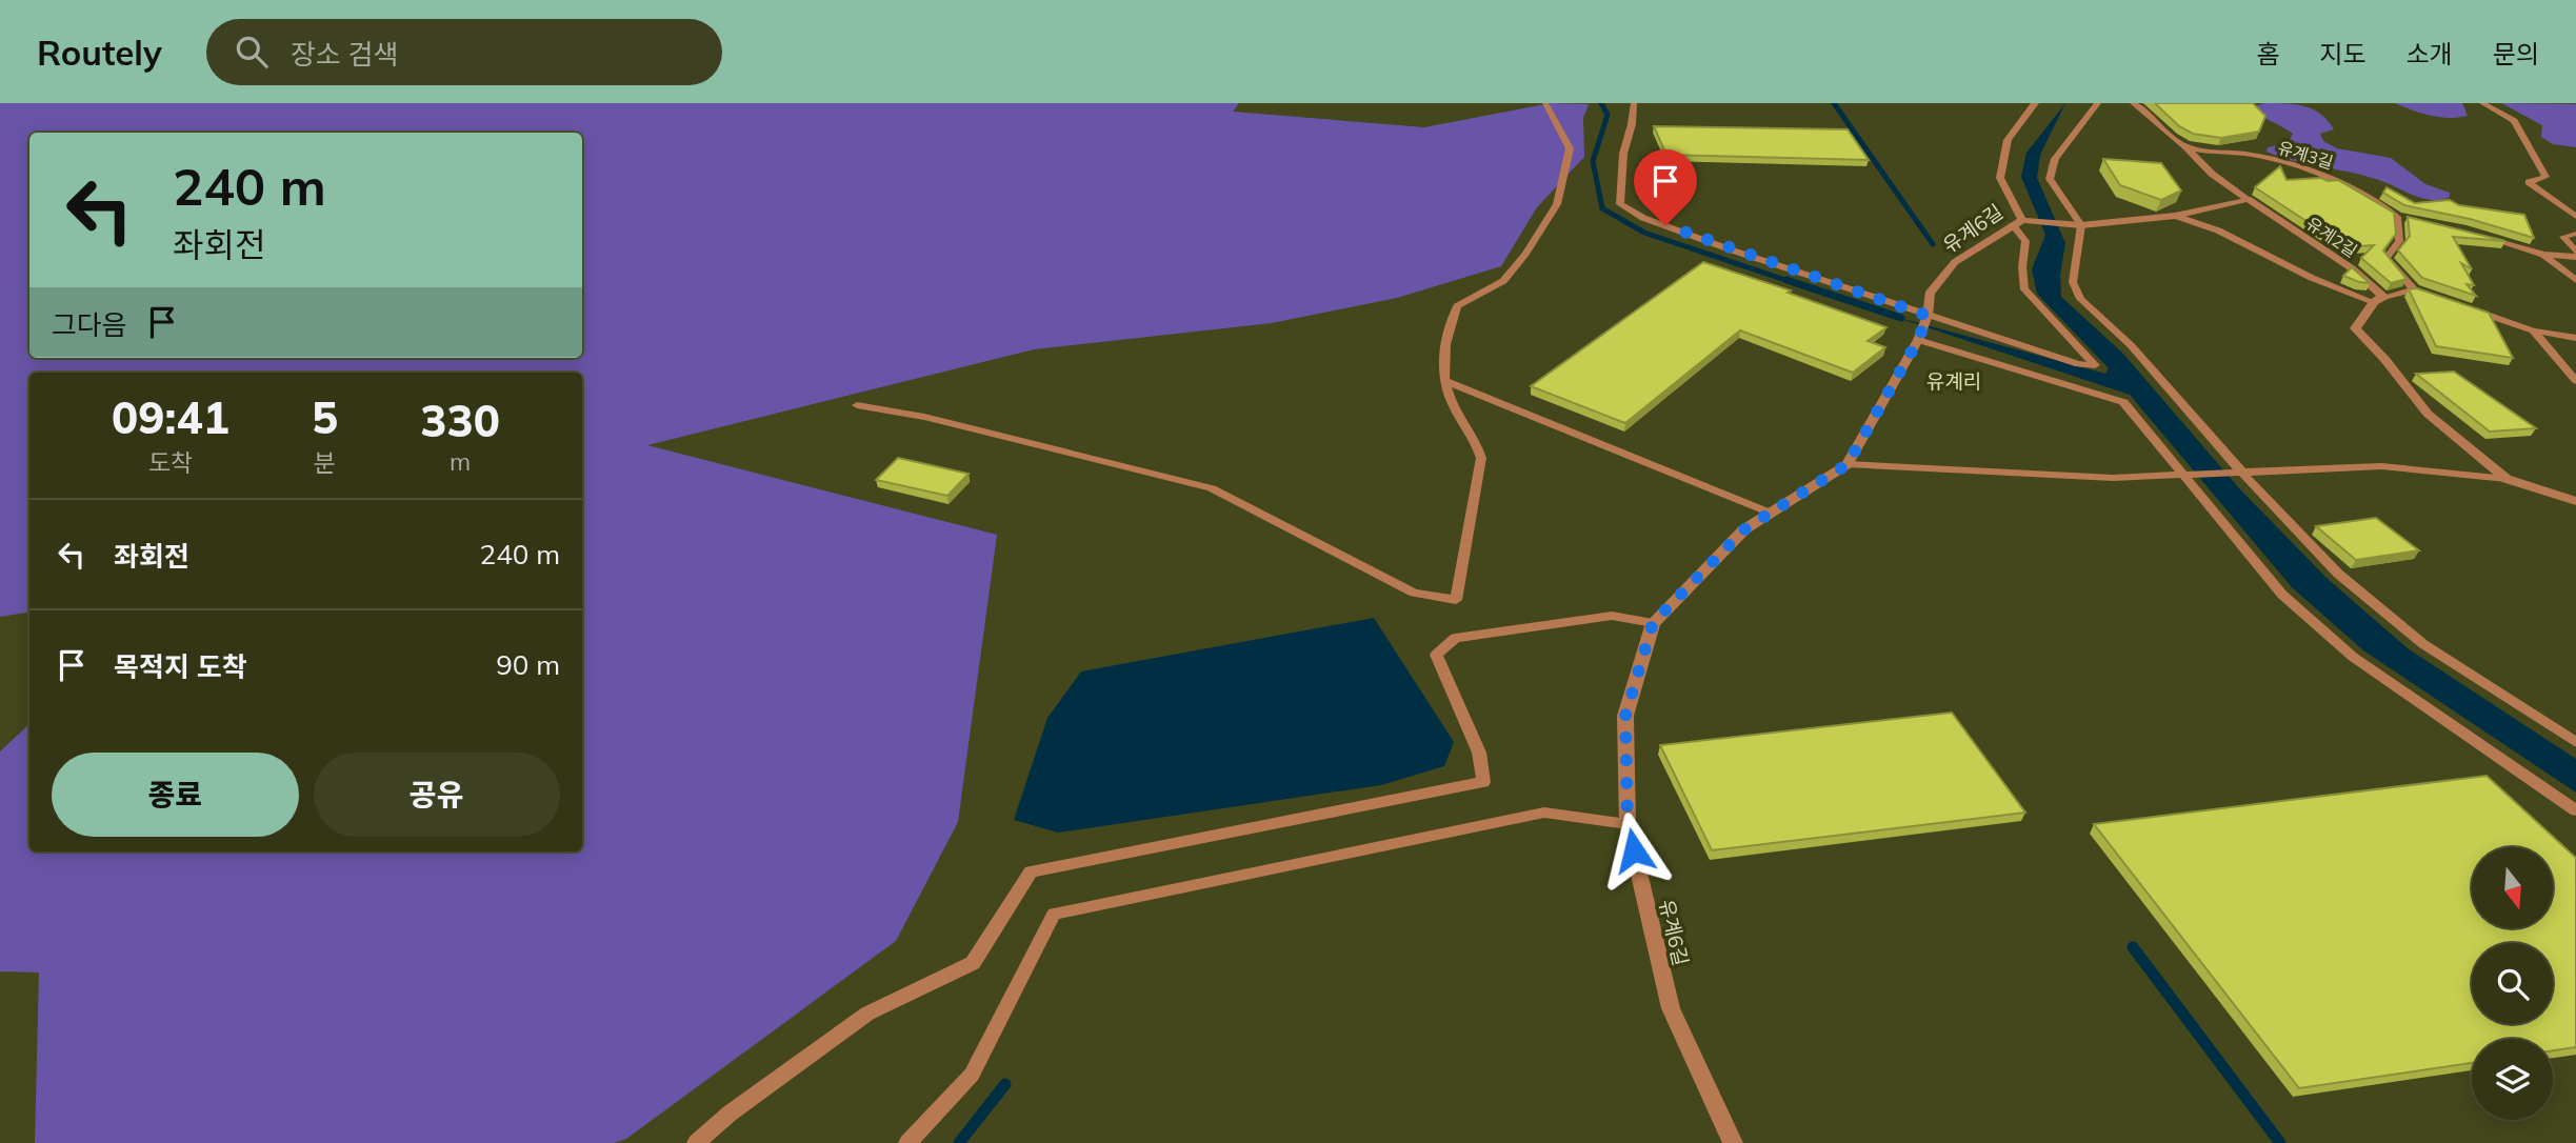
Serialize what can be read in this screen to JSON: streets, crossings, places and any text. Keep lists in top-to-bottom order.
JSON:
{
  "streets": {
    "street": ["유계6길", "유계2길"],
    "lane": ["유계3길"]
  },
  "districts": ["유계리"],
  "north": "bottom",
  "page": {
    "header": "Routely",
    "search": "장소 검색",
    "nav": [
      "홈",
      "지도",
      "소개",
      "문의"
    ],
    "turn": ["240 m", "좌회전"],
    "then": "그다음",
    "eta": [
      "09:41",
      "도착",
      "5",
      "분",
      "330",
      "m"
    ],
    "list": [
      {
        "name": "좌회전",
        "value": "240 m"
      },
      {
        "name": "목적지 도착",
        "value": "90 m"
      }
    ],
    "buttons": ["종료", "공유"]
  }
}
